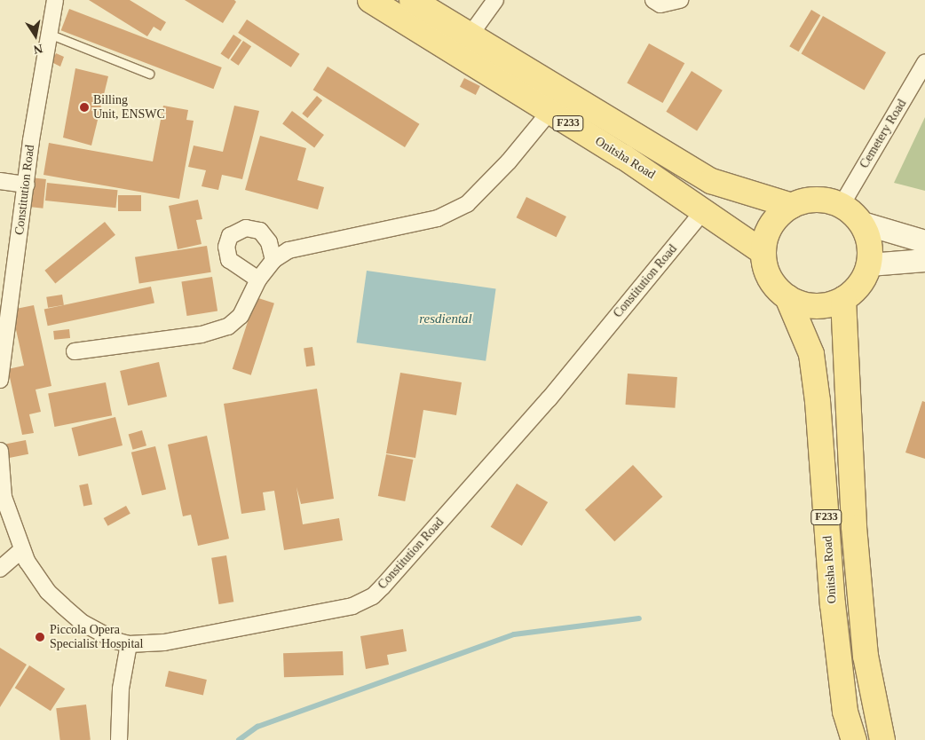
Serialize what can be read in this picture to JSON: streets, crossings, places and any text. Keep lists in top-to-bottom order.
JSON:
{
  "streets": {
    "main road": ["F233", "Onitsha Road"],
    "street": ["Cemetery Road", "Constitution Road"]
  },
  "crossings": [
    ["F233", "Cemetery Road"],
    ["F233", "Onitsha Road"],
    ["Cemetery Road", "Onitsha Road"],
    ["Onitsha Road", "Constitution Road"]
  ],
  "water": ["resdiental"],
  "places": ["Billing Unit, ENSWC", "Piccola Opera Specialist Hospital"],
  "north": "bottom"
}
